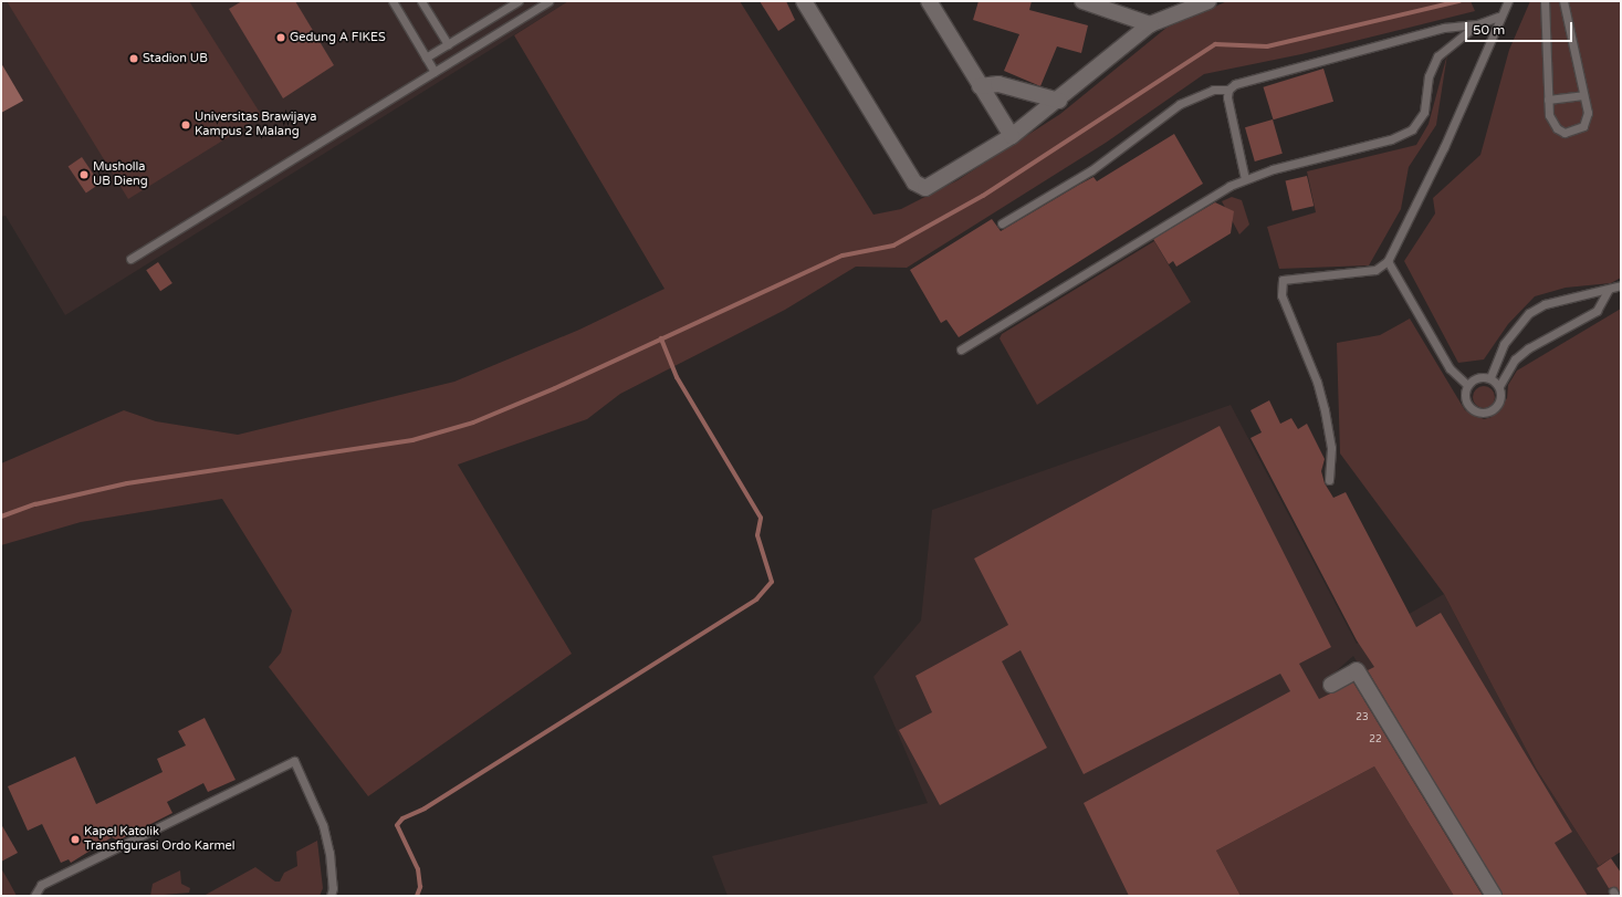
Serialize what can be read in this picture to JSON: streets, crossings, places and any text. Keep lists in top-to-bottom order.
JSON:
{
  "places": [
    "Gedung A FIKES",
    "Stadion UB",
    "Universitas Brawijaya Kampus 2 Malang",
    "Musholla UB Dieng",
    "Kapel Katolik Transfigurasi Ordo Karmel"
  ],
  "house_numbers": ["23", "22"],
  "scale_bar": "50 m"
}
